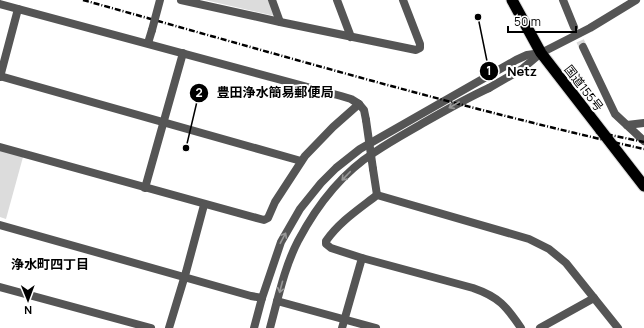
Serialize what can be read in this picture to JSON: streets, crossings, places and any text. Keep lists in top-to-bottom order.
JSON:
{
  "streets": {
    "highway": ["国道155号"]
  },
  "districts": ["浄水町四丁目"],
  "places": ["Netz", "豊田浄水簡易郵便局"],
  "scale_bar": "50 m",
  "north": "bottom"
}
